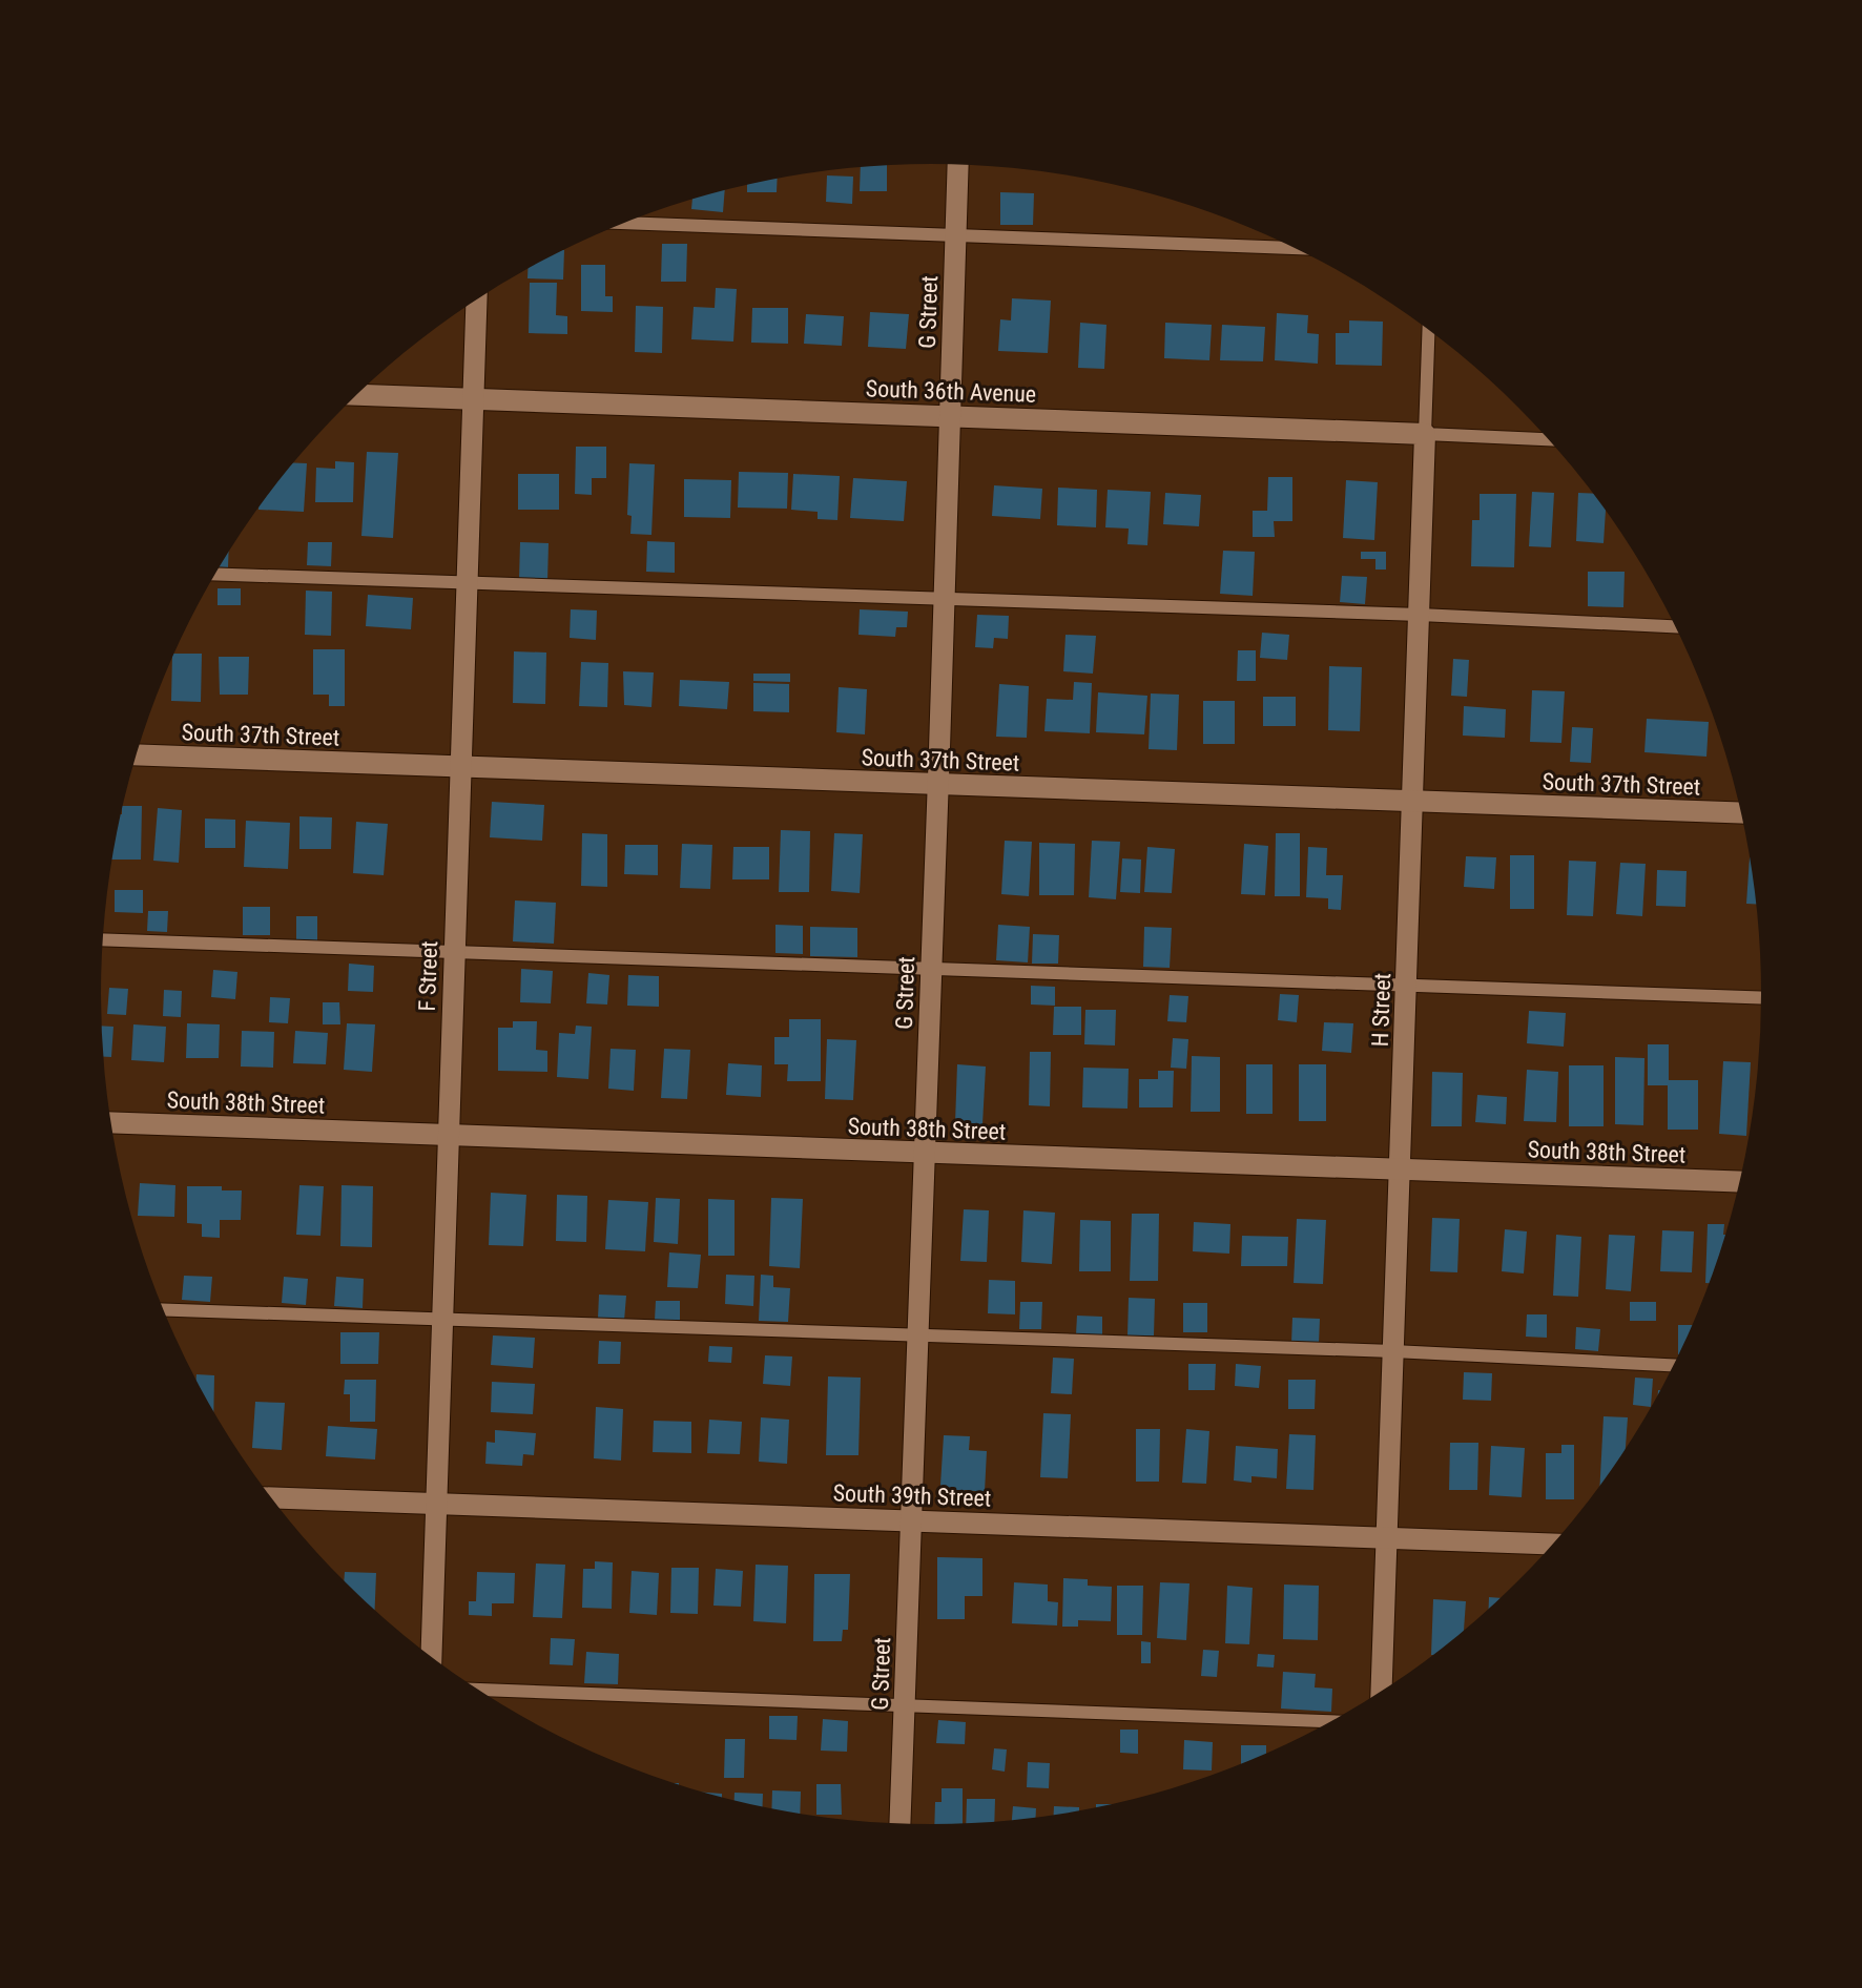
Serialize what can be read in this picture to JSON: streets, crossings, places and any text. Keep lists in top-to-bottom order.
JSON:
{
  "streets": {
    "street": [
      "G Street",
      "South 36th Avenue",
      "South 37th Street",
      "F Street",
      "H Street",
      "South 38th Street",
      "South 39th Street"
    ]
  },
  "crossings": [
    ["G Street", "South 36th Avenue"],
    ["G Street", "South 37th Street"],
    ["G Street", "South 38th Street"],
    ["G Street", "South 39th Street"],
    ["South 36th Avenue", "F Street"],
    ["South 36th Avenue", "H Street"],
    ["South 37th Street", "F Street"],
    ["South 37th Street", "H Street"],
    ["F Street", "South 38th Street"],
    ["F Street", "South 39th Street"],
    ["H Street", "South 38th Street"],
    ["H Street", "South 39th Street"]
  ]
}
